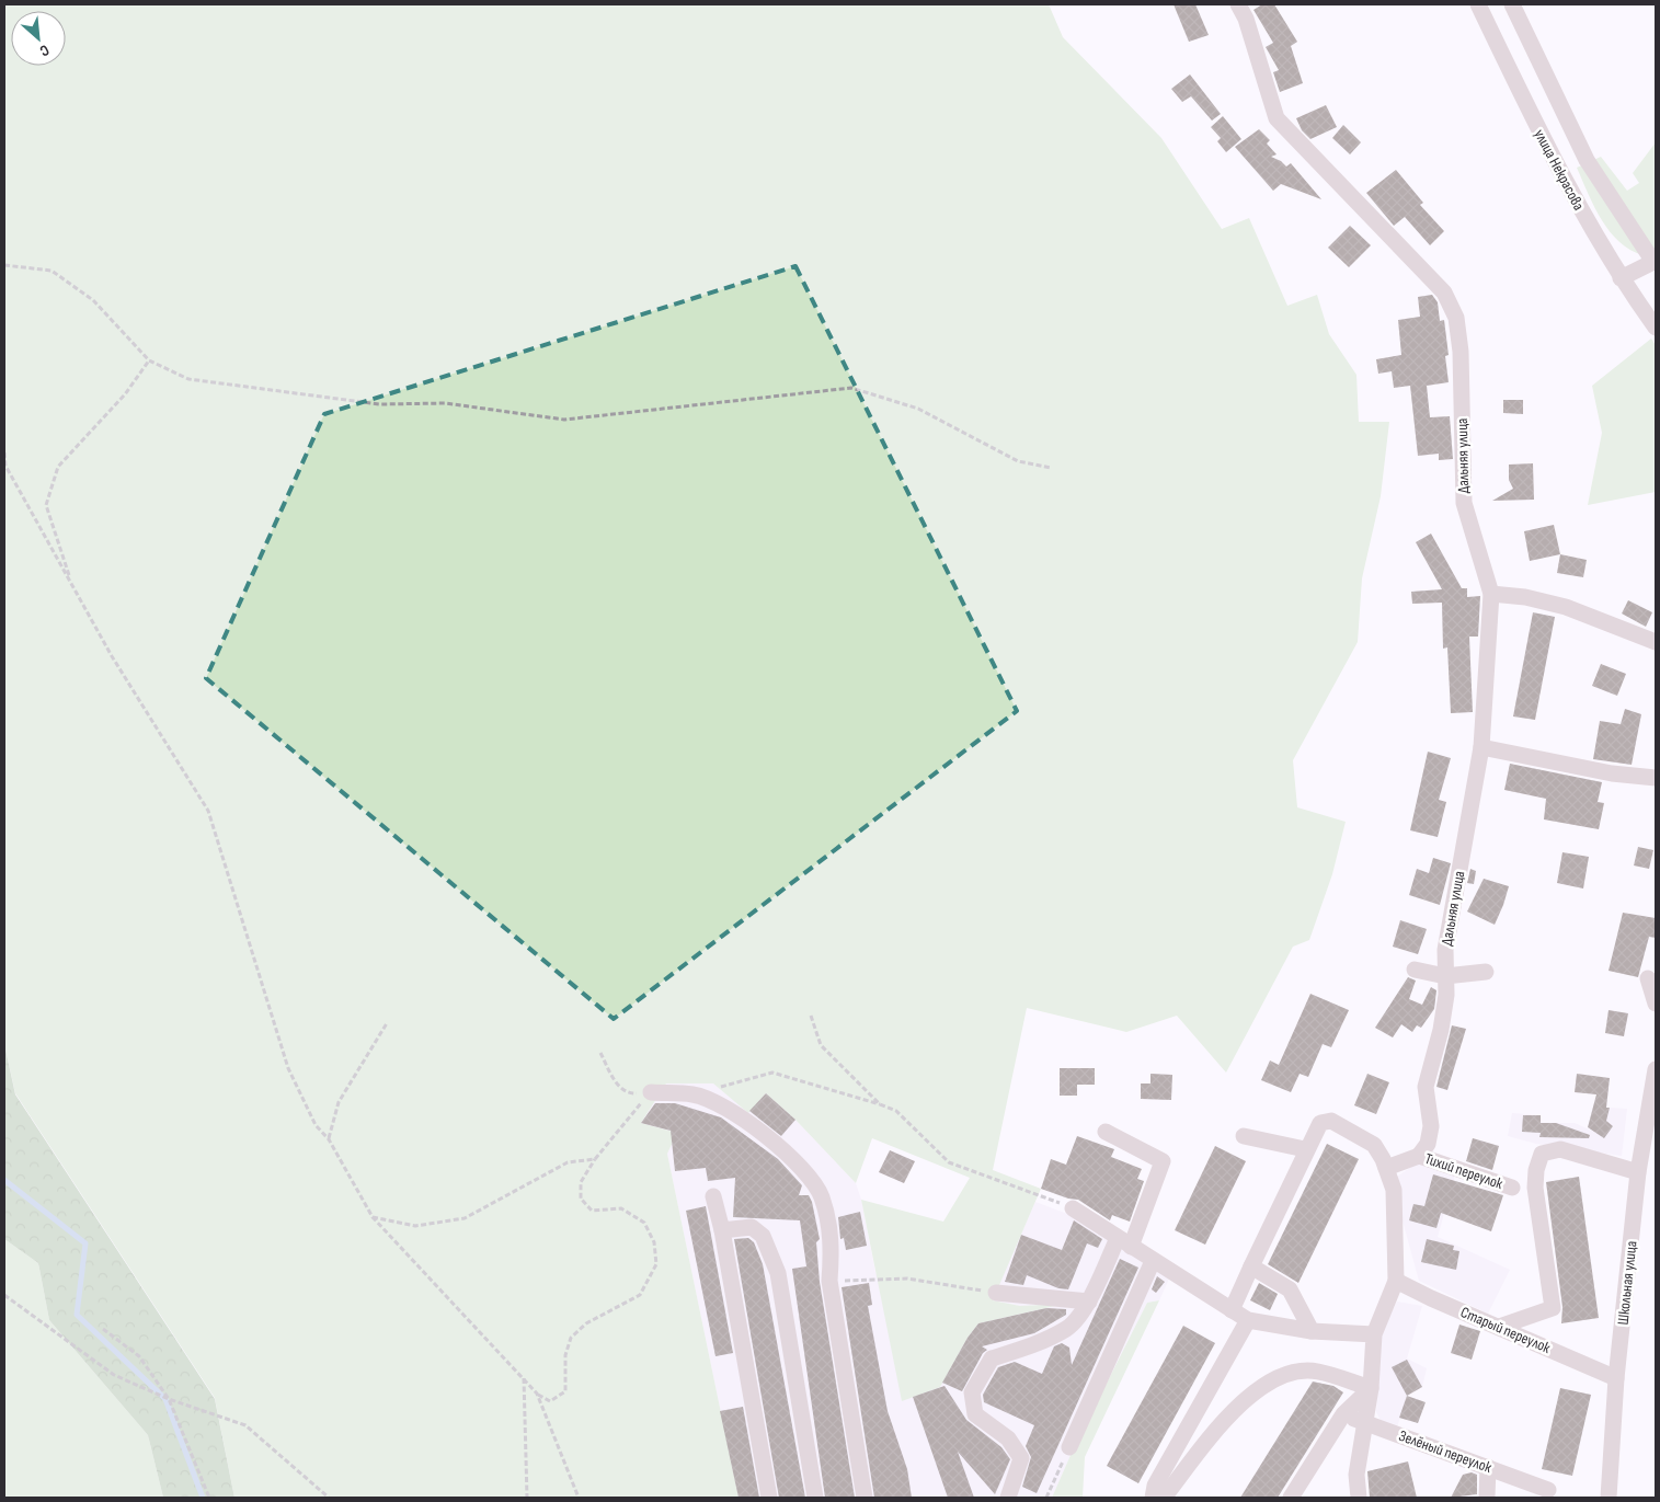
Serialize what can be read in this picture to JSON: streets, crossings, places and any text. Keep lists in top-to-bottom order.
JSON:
{
  "streets": {
    "street": [
      "улица Некрасова",
      "Дальняя улица",
      "Тихий переулок",
      "Школьная улица",
      "Старый переулок",
      "Зелёный переулок"
    ]
  },
  "crossings": [
    ["Дальняя улица", "Тихий переулок"],
    ["Школьная улица", "Старый переулок"]
  ],
  "north": "bottom right"
}
